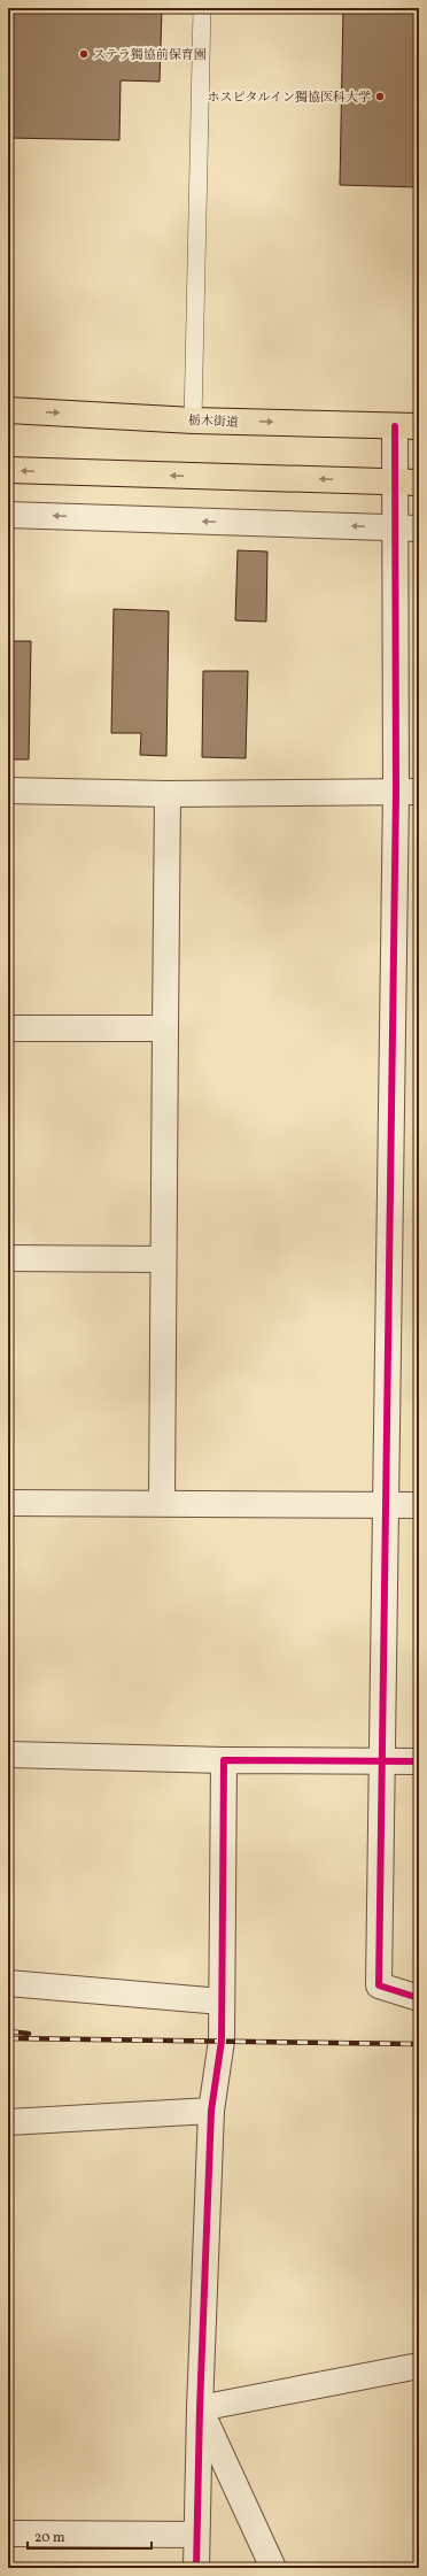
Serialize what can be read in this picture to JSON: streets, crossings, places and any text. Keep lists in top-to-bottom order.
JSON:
{
  "streets": {
    "main road": ["栃木街道"]
  },
  "places": ["ステラ獨協前保育園", "ホスピタルイン獨協医科大学"],
  "scale_bar": "20 m"
}
